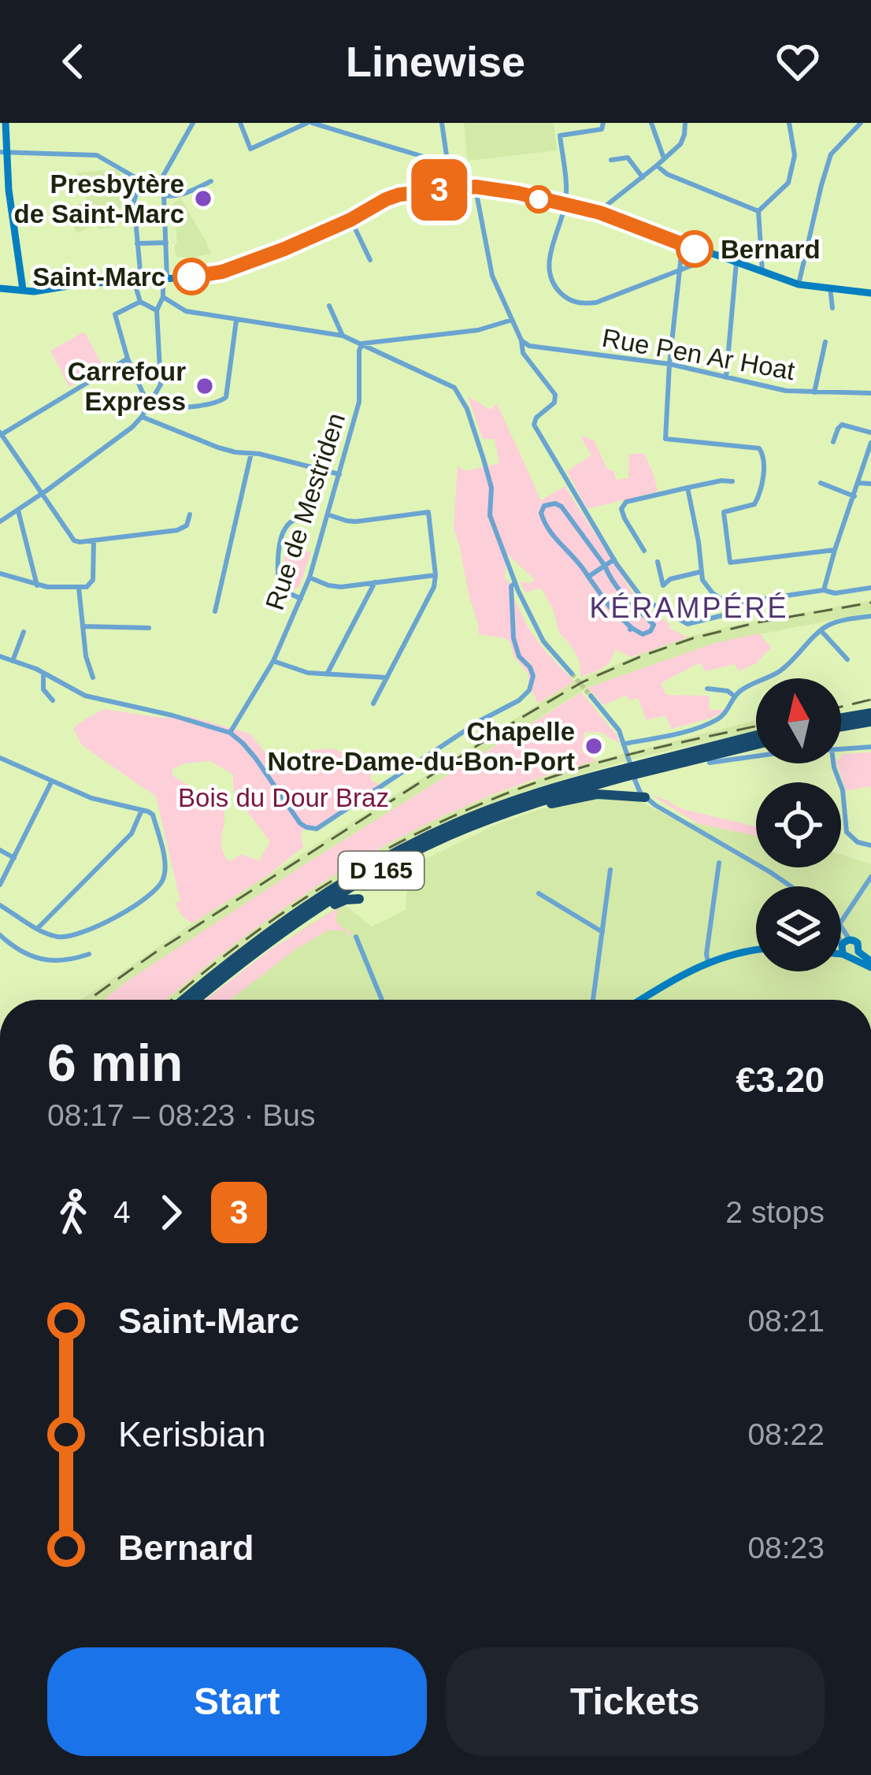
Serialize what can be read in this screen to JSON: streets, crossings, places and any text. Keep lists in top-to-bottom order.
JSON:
{
  "streets": {
    "highway": ["D 165"],
    "street": ["Rue Pen Ar Hoat", "Rue de Mestriden"]
  },
  "districts": ["KÉRAMPÉRÉ"],
  "parks": ["Bois du Dour Braz"],
  "places": [
    "Presbytère de Saint-Marc",
    "Bernard",
    "Saint-Marc",
    "Carrefour Express",
    "Chapelle Notre-Dame-du-Bon-Port"
  ],
  "lines": ["bus line 3"],
  "north": "top",
  "page": {
    "header": "Linewise",
    "on_map": "3",
    "heading": ["6 min", "08:17 – 08:23 · Bus", "€3.20"],
    "legs": ["4", "3", "2 stops"],
    "list": [
      {
        "name": "Saint-Marc",
        "value": "08:21"
      },
      {
        "name": "Kerisbian",
        "value": "08:22"
      },
      {
        "name": "Bernard",
        "value": "08:23"
      }
    ],
    "buttons": ["Start", "Tickets"]
  }
}
